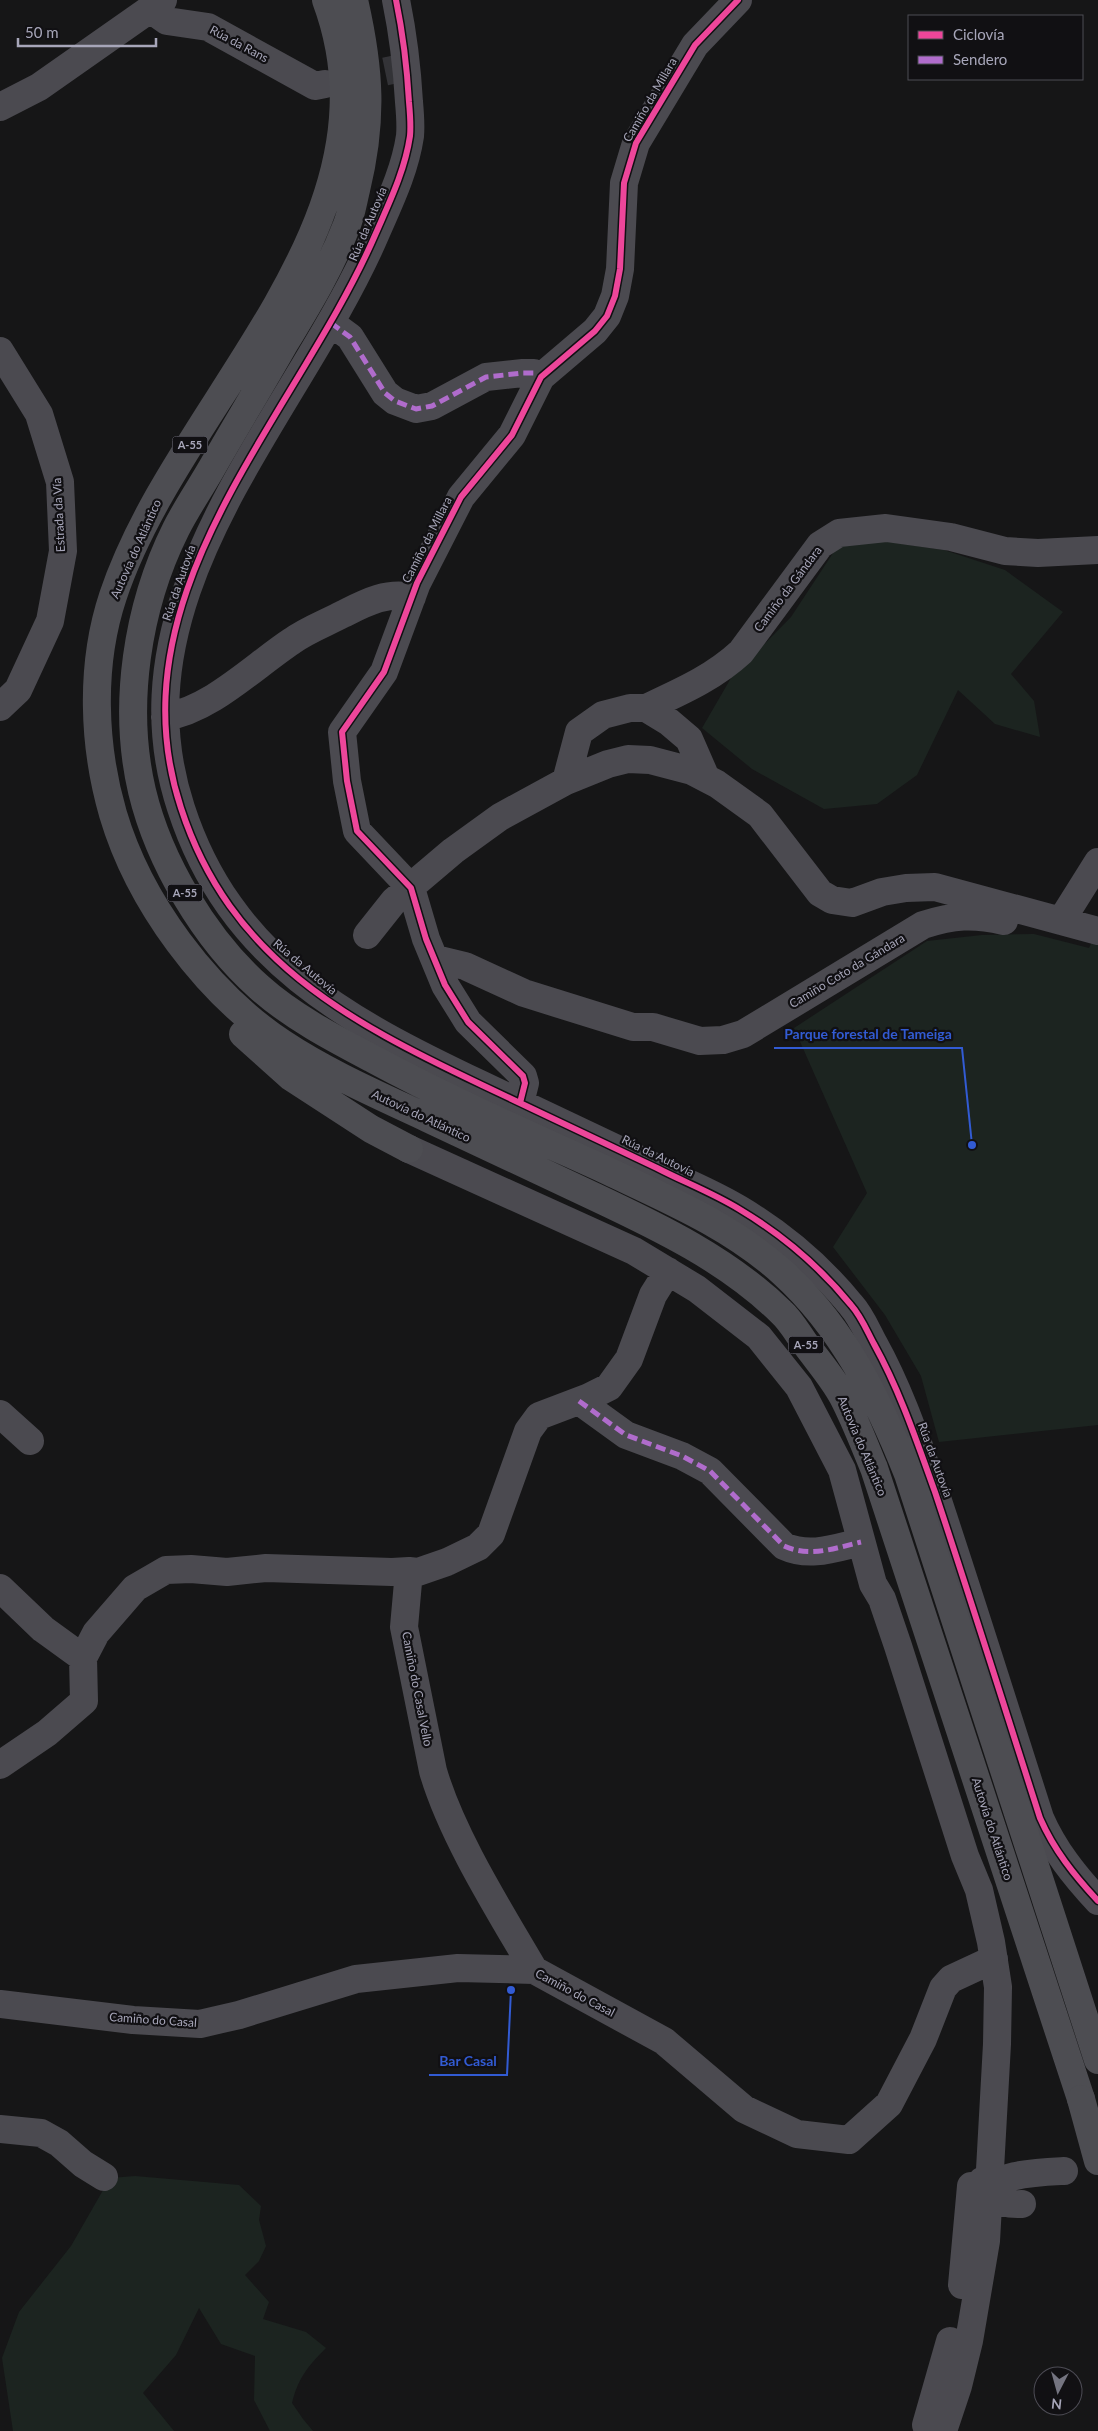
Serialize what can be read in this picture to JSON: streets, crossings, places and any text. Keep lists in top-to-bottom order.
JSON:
{
  "streets": {
    "highway": ["A-55", "Autovía do Atlántico"],
    "street": [
      "Rúa da Rans",
      "Camiño da Millara",
      "Rúa da Autovía",
      "Estrada da Vía",
      "Camiño da Gándara",
      "Camiño Coto da Gándara",
      "Camiño do Casal Vello",
      "Camiño do Casal"
    ]
  },
  "crossings": [
    ["Camiño da Millara", "Rúa da Autovía"],
    ["Camiño da Millara", "Camiño Coto da Gándara"],
    ["Camiño do Casal Vello", "Camiño do Casal"]
  ],
  "places": ["Parque forestal de Tameiga", "Bar Casal"],
  "legend": ["Ciclovía", "Sendero"],
  "scale_bar": "50 m",
  "north": "bottom"
}
